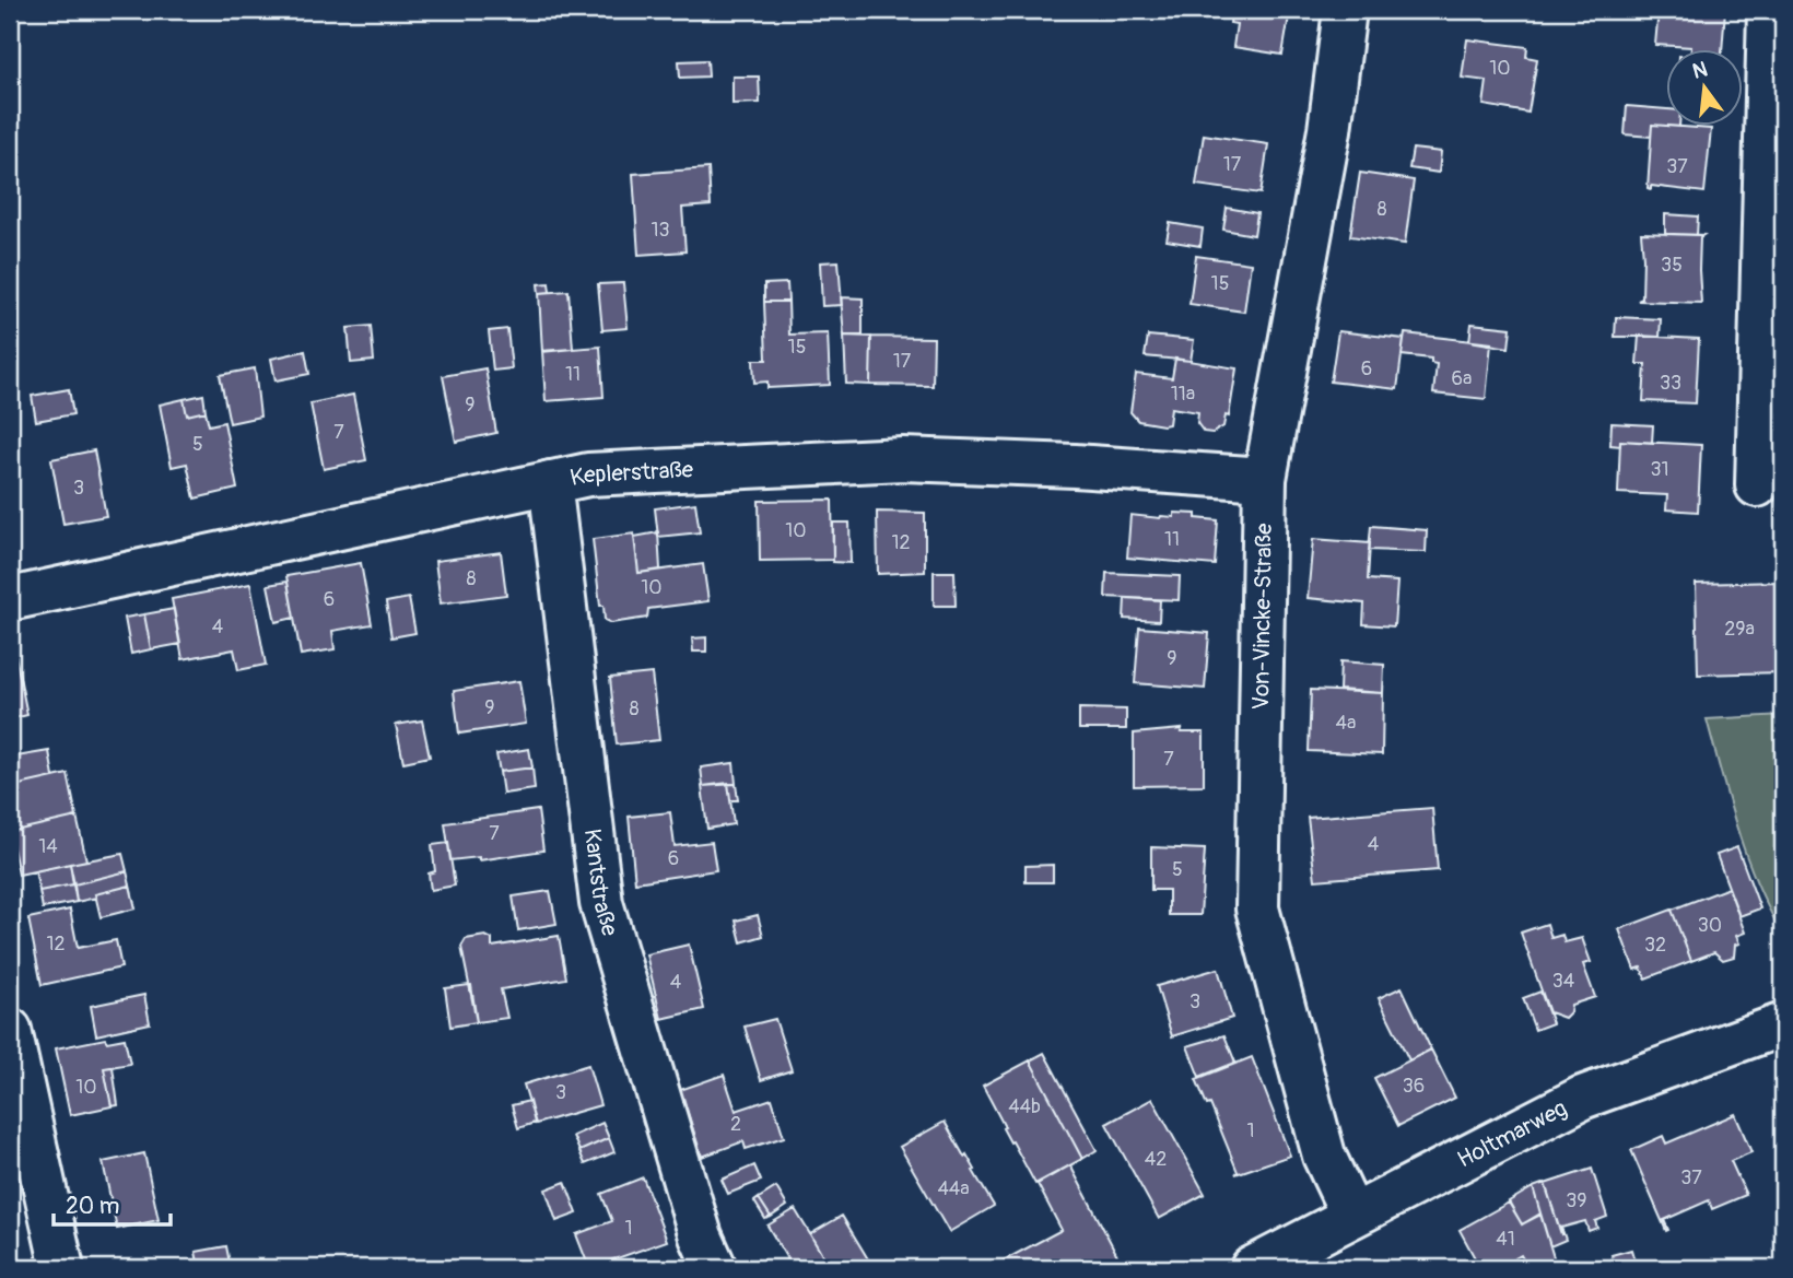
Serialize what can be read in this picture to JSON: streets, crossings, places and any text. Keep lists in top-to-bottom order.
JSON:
{
  "streets": {
    "street": [
      "Keplerstraße",
      "Von-Vincke-Straße",
      "Kantstraße",
      "Holtmarweg"
    ]
  },
  "crossings": [
    ["Keplerstraße", "Von-Vincke-Straße"],
    ["Keplerstraße", "Kantstraße"],
    ["Von-Vincke-Straße", "Holtmarweg"]
  ],
  "house_numbers": [
    "10",
    "17",
    "37",
    "8",
    "13",
    "35",
    "15",
    "15",
    "17",
    "6",
    "11",
    "6a",
    "33",
    "11a",
    "9",
    "7",
    "5",
    "31",
    "3",
    "10",
    "11",
    "12",
    "8",
    "10",
    "6",
    "4",
    "29a",
    "9",
    "9",
    "8",
    "4a",
    "7",
    "7",
    "4",
    "14",
    "6",
    "5",
    "30",
    "12",
    "32",
    "34",
    "4",
    "3",
    "36",
    "10",
    "3",
    "44b",
    "2",
    "1",
    "42",
    "37",
    "44a",
    "39",
    "1",
    "41"
  ],
  "scale_bar": "20 m",
  "north": "top"
}
